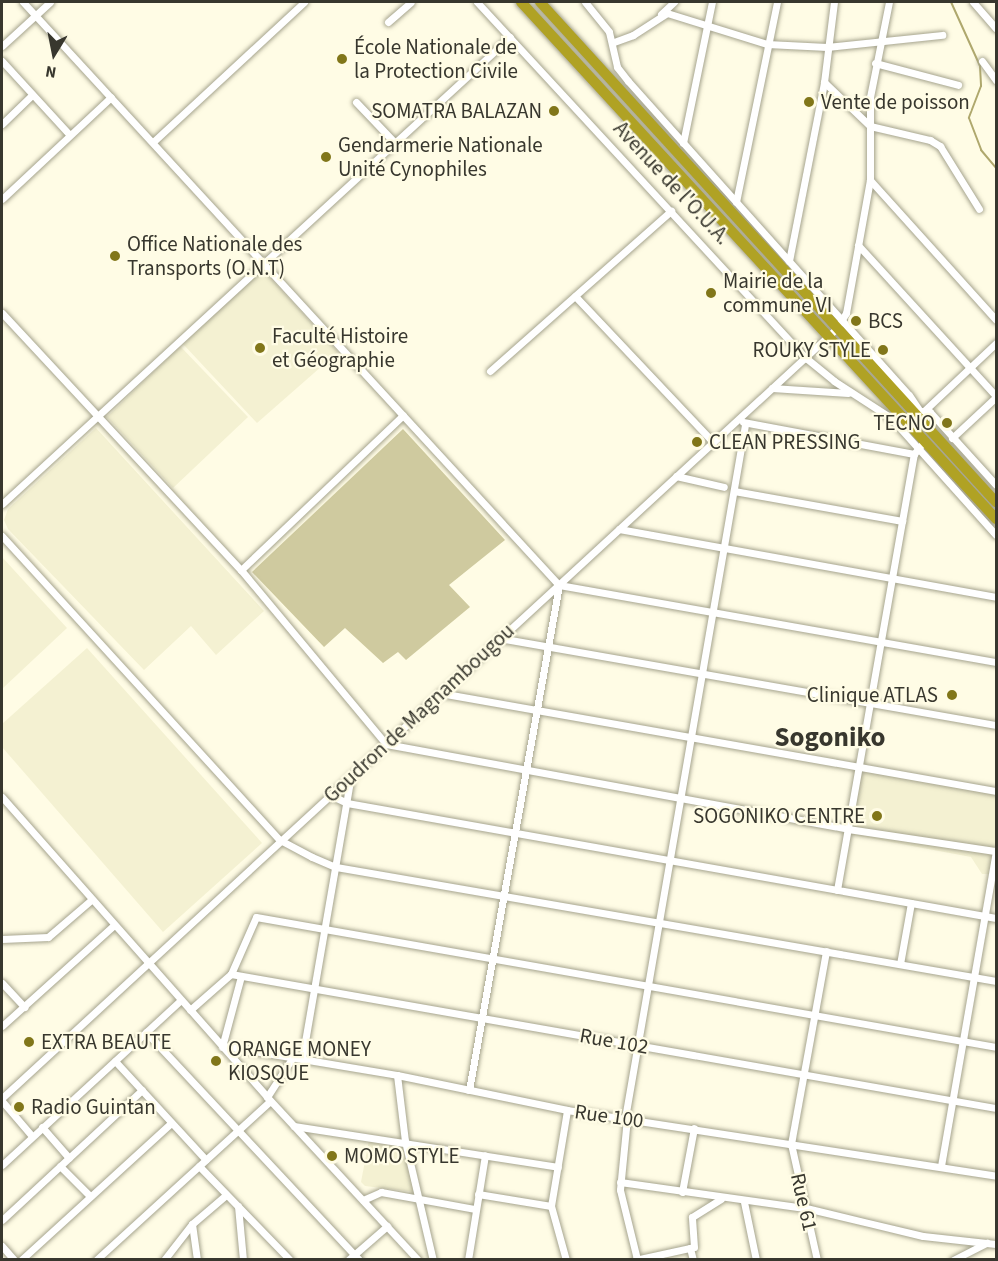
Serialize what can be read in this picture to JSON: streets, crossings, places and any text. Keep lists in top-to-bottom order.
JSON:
{
  "streets": {
    "highway": ["Avenue de l'O.U.A."],
    "street": [
      "Goudron de Magnambougou",
      "Rue 102",
      "Rue 100",
      "Rue 61"
    ]
  },
  "crossings": [
    ["Avenue de l'O.U.A.", "Goudron de Magnambougou"],
    ["Rue 100", "Rue 61"]
  ],
  "districts": ["Sogoniko"],
  "places": [
    "École Nationale de la Protection Civile",
    "Vente de poisson",
    "SOMATRA BALAZAN",
    "Gendarmerie Nationale Unité Cynophiles",
    "Office Nationale des Transports (O.N.T)",
    "Mairie de la commune VI",
    "BCS",
    "Faculté Histoire et Géographie",
    "ROUKY STYLE",
    "TECNO",
    "CLEAN PRESSING",
    "Clinique ATLAS",
    "SOGONIKO CENTRE",
    "EXTRA BEAUTE",
    "ORANGE MONEY KIOSQUE",
    "Radio Guintan",
    "MOMO STYLE"
  ],
  "north": "bottom"
}
